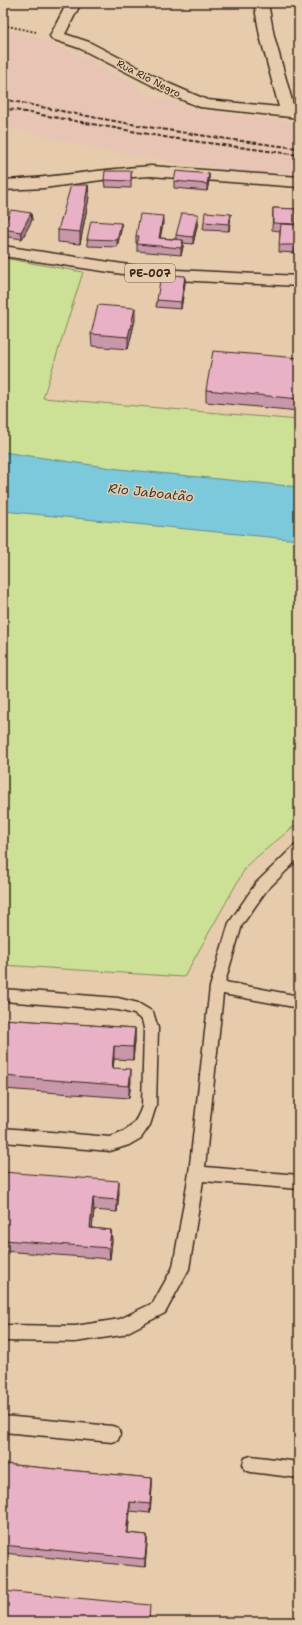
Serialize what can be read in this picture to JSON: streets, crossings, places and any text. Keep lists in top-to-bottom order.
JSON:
{
  "streets": {
    "street": ["Rua Rio Negro", "PE-007"]
  },
  "water": ["Rio Jaboatão"]
}
